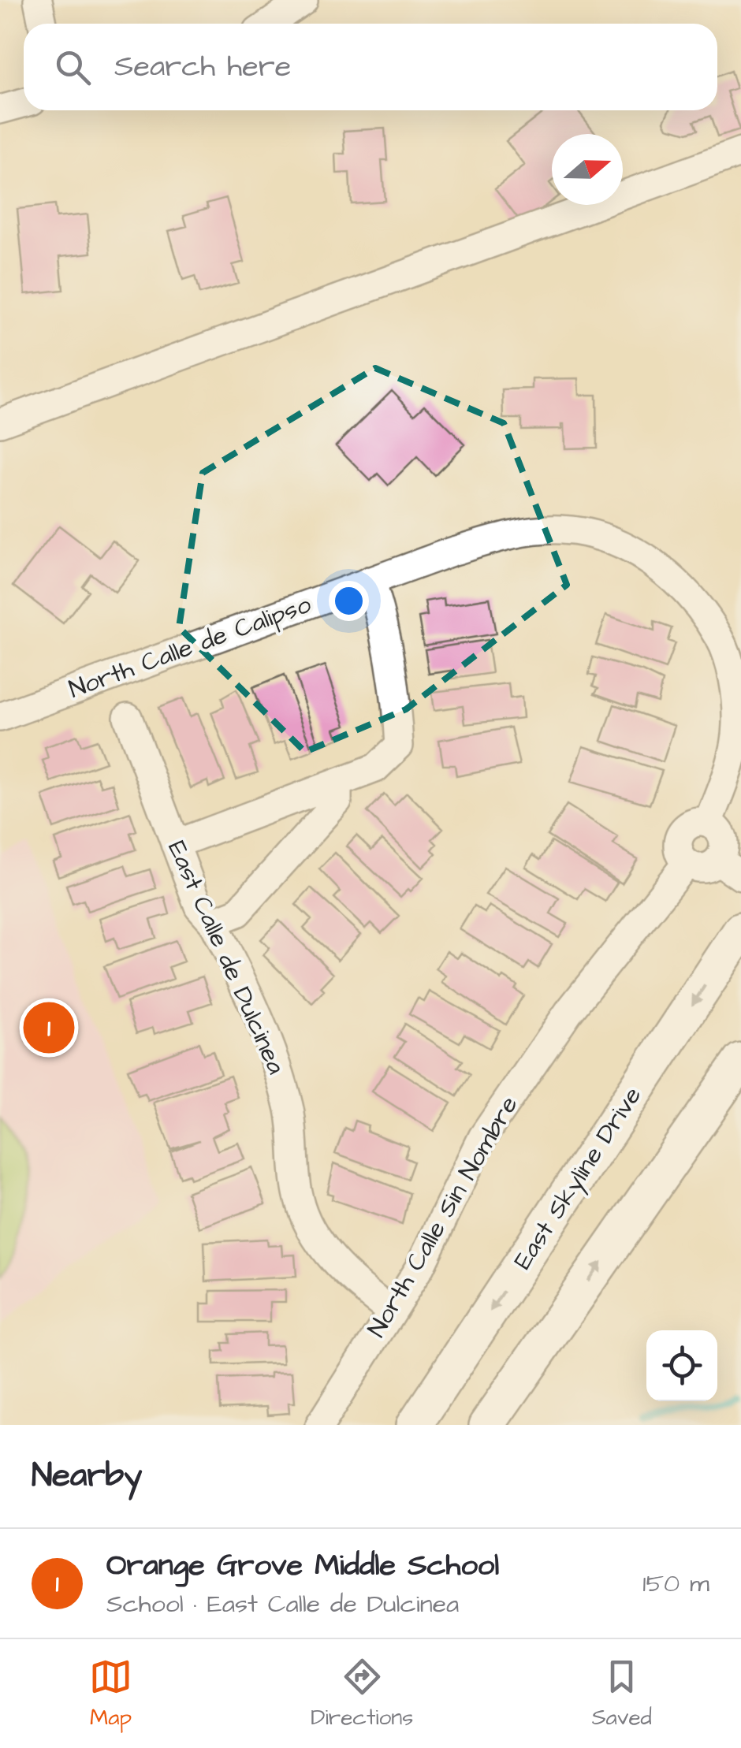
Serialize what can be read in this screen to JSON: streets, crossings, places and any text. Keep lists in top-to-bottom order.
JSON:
{
  "streets": {
    "main road": ["East Skyline Drive"],
    "street": ["North Calle de Calipso", "East Calle de Dulcinea", "North Calle Sin Nombre"]
  },
  "crossings": [
    ["East Calle de Dulcinea", "North Calle Sin Nombre"]
  ],
  "north": "right",
  "page": {
    "search": "Search here",
    "pins": "1",
    "heading": "Nearby",
    "list": [
      {
        "mark": "1",
        "name": "Orange Grove Middle School",
        "note": "School · East Calle de Dulcinea",
        "value": "150 m"
      }
    ],
    "nav": ["Map", "Directions", "Saved"]
  }
}
